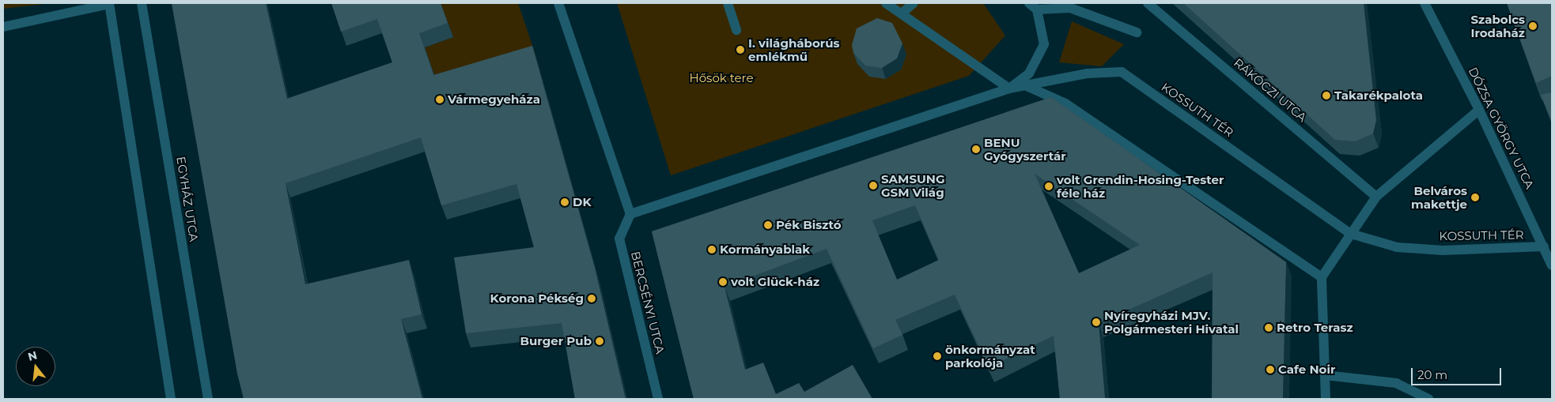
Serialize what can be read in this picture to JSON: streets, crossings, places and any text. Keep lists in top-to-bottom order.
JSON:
{
  "streets": {
    "street": [
      "RÁKÓCZI UTCA",
      "KOSSUTH TÉR",
      "DÓZSA GYÖRGY UTCA",
      "EGYHÁZ UTCA",
      "BERCSÉNYI UTCA"
    ]
  },
  "crossings": [
    ["KOSSUTH TÉR", "DÓZSA GYÖRGY UTCA"]
  ],
  "parks": ["Hősök tere"],
  "places": [
    "Szabolcs Irodaház",
    "I. világháborús emlékmű",
    "Takarékpalota",
    "Vármegyeháza",
    "BENU Gyógyszertár",
    "SAMSUNG GSM Világ",
    "volt Grendin-Hosing-Tester féle ház",
    "Belváros makettje",
    "DK",
    "Pék Bisztó",
    "Kormányablak",
    "volt Glück-ház",
    "Korona Pékség",
    "Nyíregyházi MJV. Polgármesteri Hivatal",
    "Retro Terasz",
    "Burger Pub",
    "önkormányzat parkolója",
    "Cafe Noir"
  ],
  "scale_bar": "20 m",
  "north": "top"
}
